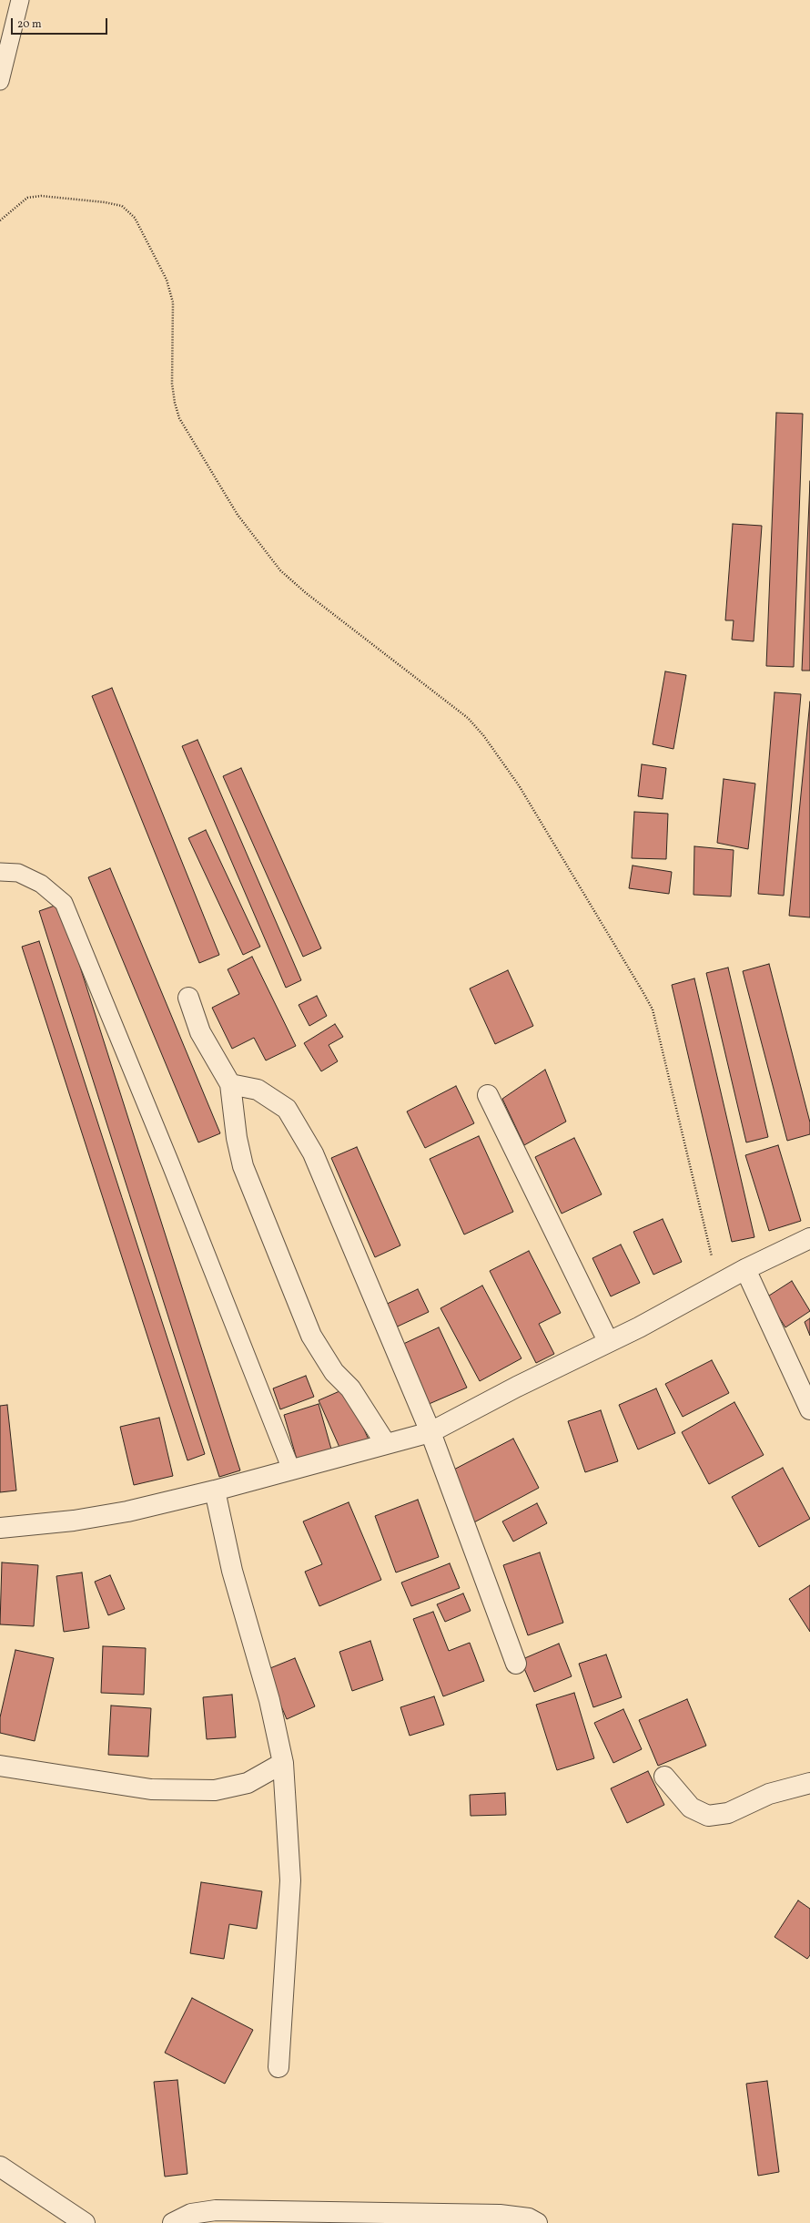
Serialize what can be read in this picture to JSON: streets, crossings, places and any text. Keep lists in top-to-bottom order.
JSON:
{
  "scale_bar": "20 m"
}
